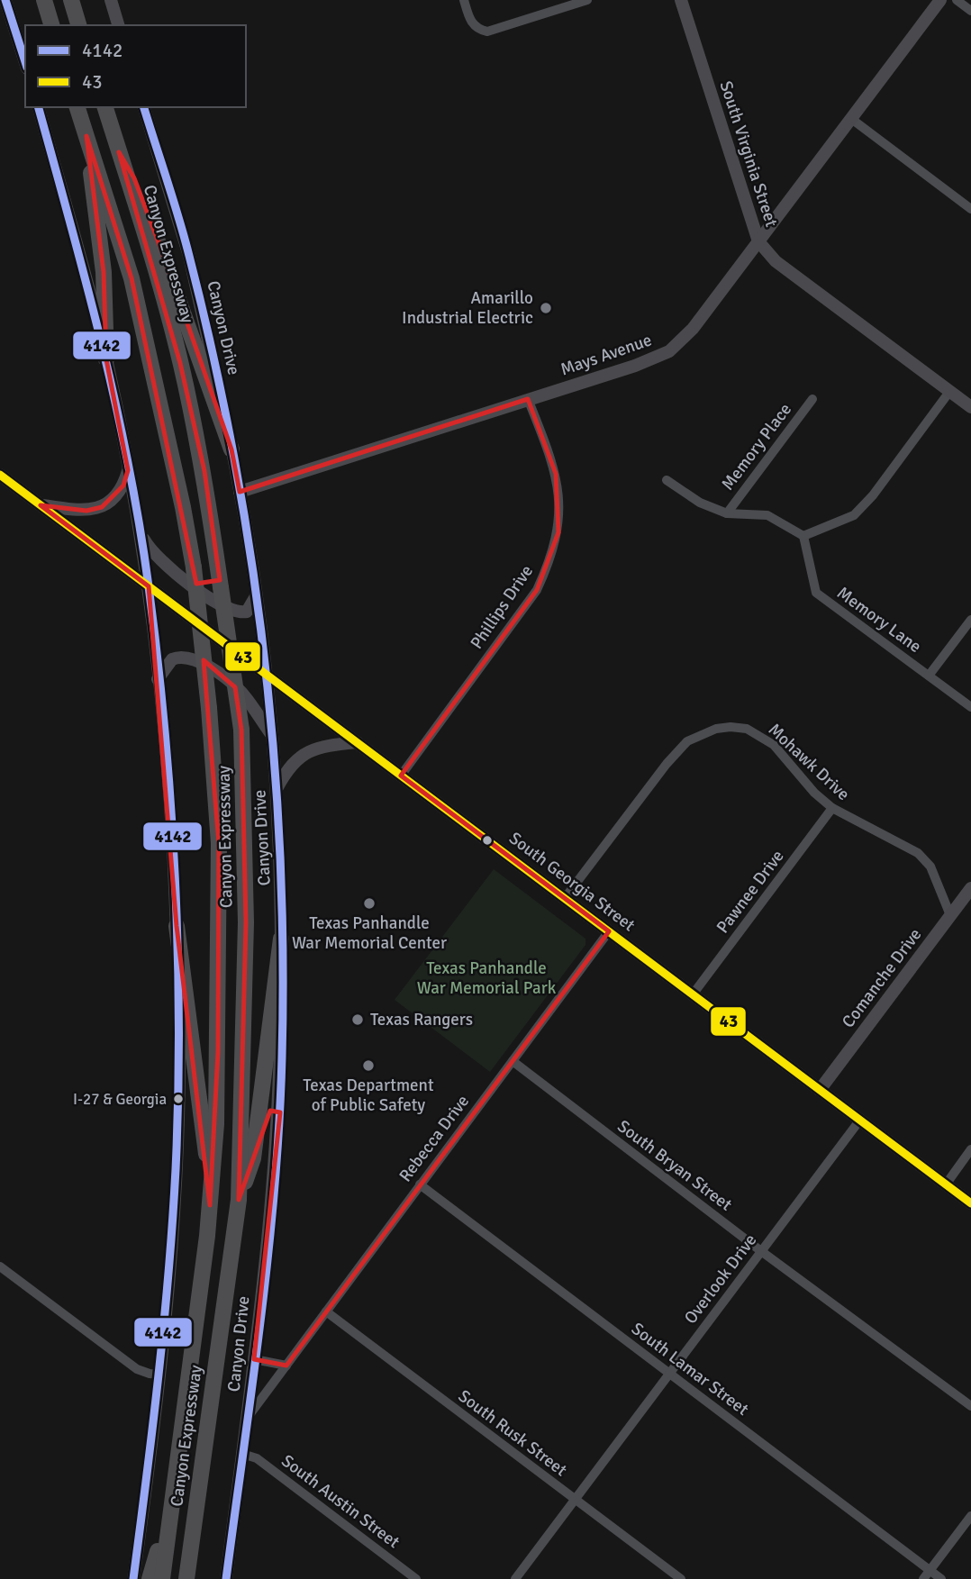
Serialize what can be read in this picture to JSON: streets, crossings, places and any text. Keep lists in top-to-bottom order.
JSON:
{
  "streets": {
    "highway": ["Canyon Expressway"],
    "main road": [
      "South Virginia Street",
      "Canyon Drive",
      "Mays Avenue",
      "South Georgia Street",
      "Comanche Drive"
    ],
    "street": [
      "Memory Place",
      "Phillips Drive",
      "Memory Lane",
      "Mohawk Drive",
      "Pawnee Drive",
      "Rebecca Drive",
      "South Bryan Street",
      "Overlook Drive",
      "South Lamar Street",
      "South Rusk Street",
      "South Austin Street"
    ]
  },
  "crossings": [
    ["South Virginia Street", "Mays Avenue"],
    ["Canyon Drive", "Mays Avenue"],
    ["Canyon Drive", "South Georgia Street"],
    ["Canyon Drive", "Rebecca Drive"],
    ["Canyon Drive", "South Austin Street"],
    ["Mays Avenue", "Phillips Drive"],
    ["Phillips Drive", "South Georgia Street"],
    ["Mohawk Drive", "South Georgia Street"],
    ["Mohawk Drive", "Pawnee Drive"],
    ["Mohawk Drive", "Comanche Drive"],
    ["South Georgia Street", "Pawnee Drive"],
    ["South Georgia Street", "Comanche Drive"],
    ["South Georgia Street", "Rebecca Drive"],
    ["South Georgia Street", "Overlook Drive"],
    ["Rebecca Drive", "South Bryan Street"],
    ["Rebecca Drive", "South Lamar Street"],
    ["Rebecca Drive", "South Rusk Street"],
    ["South Bryan Street", "Overlook Drive"],
    ["Overlook Drive", "South Lamar Street"],
    ["Overlook Drive", "South Rusk Street"]
  ],
  "parks": ["Texas Panhandle War Memorial Park"],
  "places": [
    "Amarillo Industrial Electric",
    "Texas Panhandle War Memorial Center",
    "Texas Rangers",
    "Texas Department of Public Safety",
    "I-27 & Georgia"
  ],
  "lines": ["transit line 4142", "transit line 43"],
  "legend": ["4142", "43"]
}
